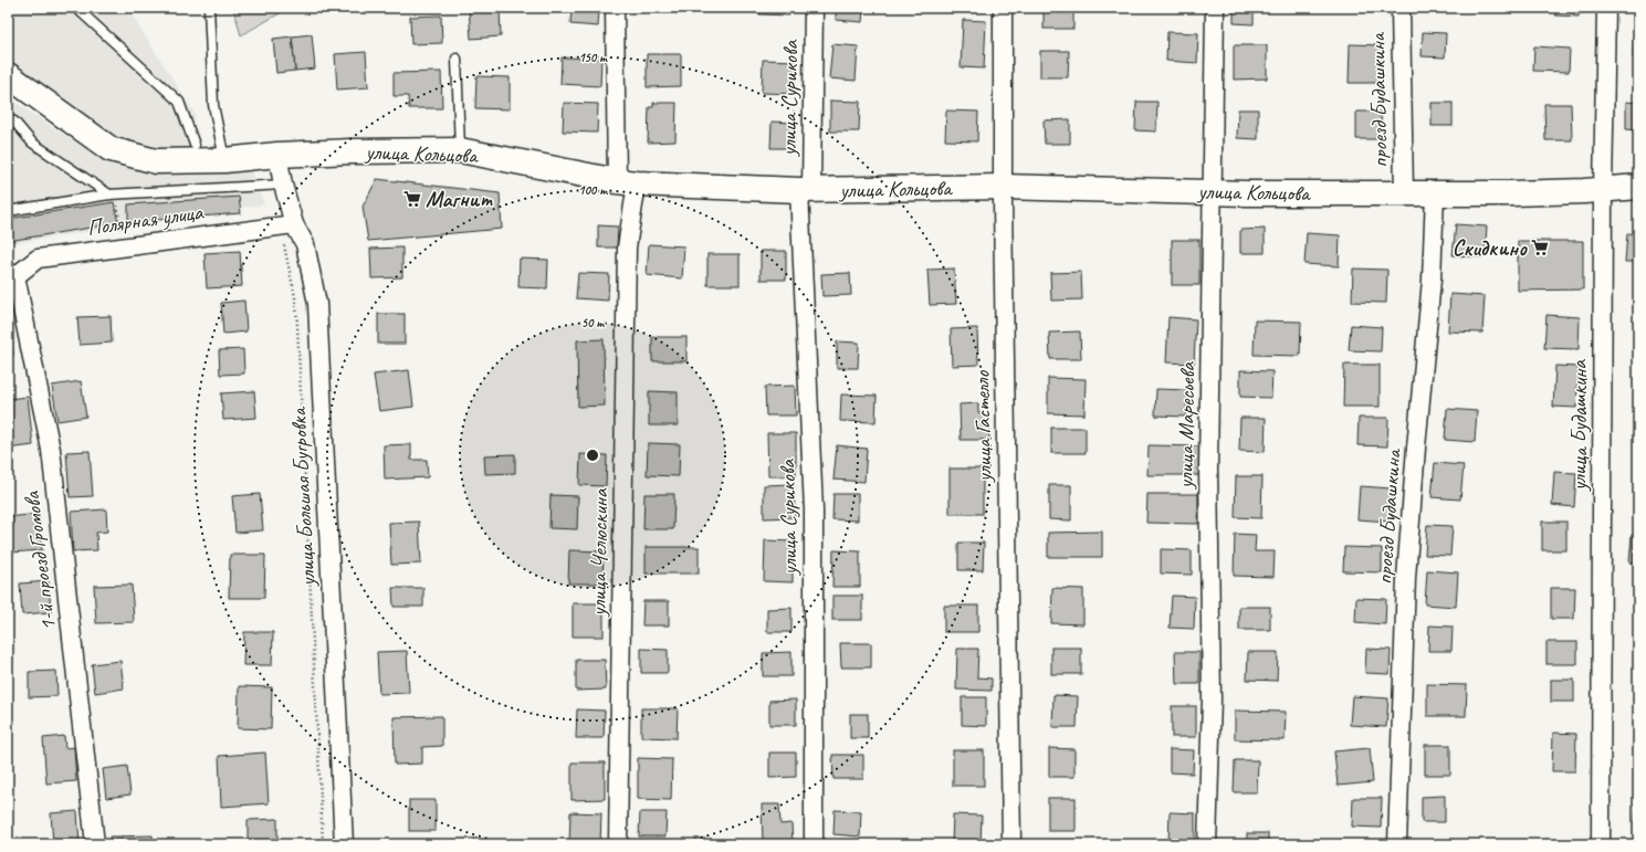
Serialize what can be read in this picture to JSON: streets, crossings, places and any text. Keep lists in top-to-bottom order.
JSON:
{
  "streets": {
    "street": [
      "улица Сурикова",
      "проезд Будашкина",
      "улица Кольцова",
      "Полярная улица",
      "улица Маресьева",
      "улица Будашкина",
      "улица Гастелло",
      "улица Большая Бугровка",
      "улица Челюскина",
      "1-й проезд Громова"
    ]
  },
  "crossings": [
    ["улица Сурикова", "улица Кольцова"],
    ["проезд Будашкина", "улица Кольцова"],
    ["улица Кольцова", "улица Маресьева"],
    ["улица Кольцова", "улица Будашкина"],
    ["улица Кольцова", "улица Гастелло"],
    ["улица Кольцова", "улица Большая Бугровка"],
    ["улица Кольцова", "улица Челюскина"],
    ["Полярная улица", "улица Большая Бугровка"],
    ["Полярная улица", "1-й проезд Громова"]
  ],
  "places": {
    "supermarket": ["Магнит", "Скидкино"]
  },
  "rings": ["150 m", "100 m", "50 m"]
}
